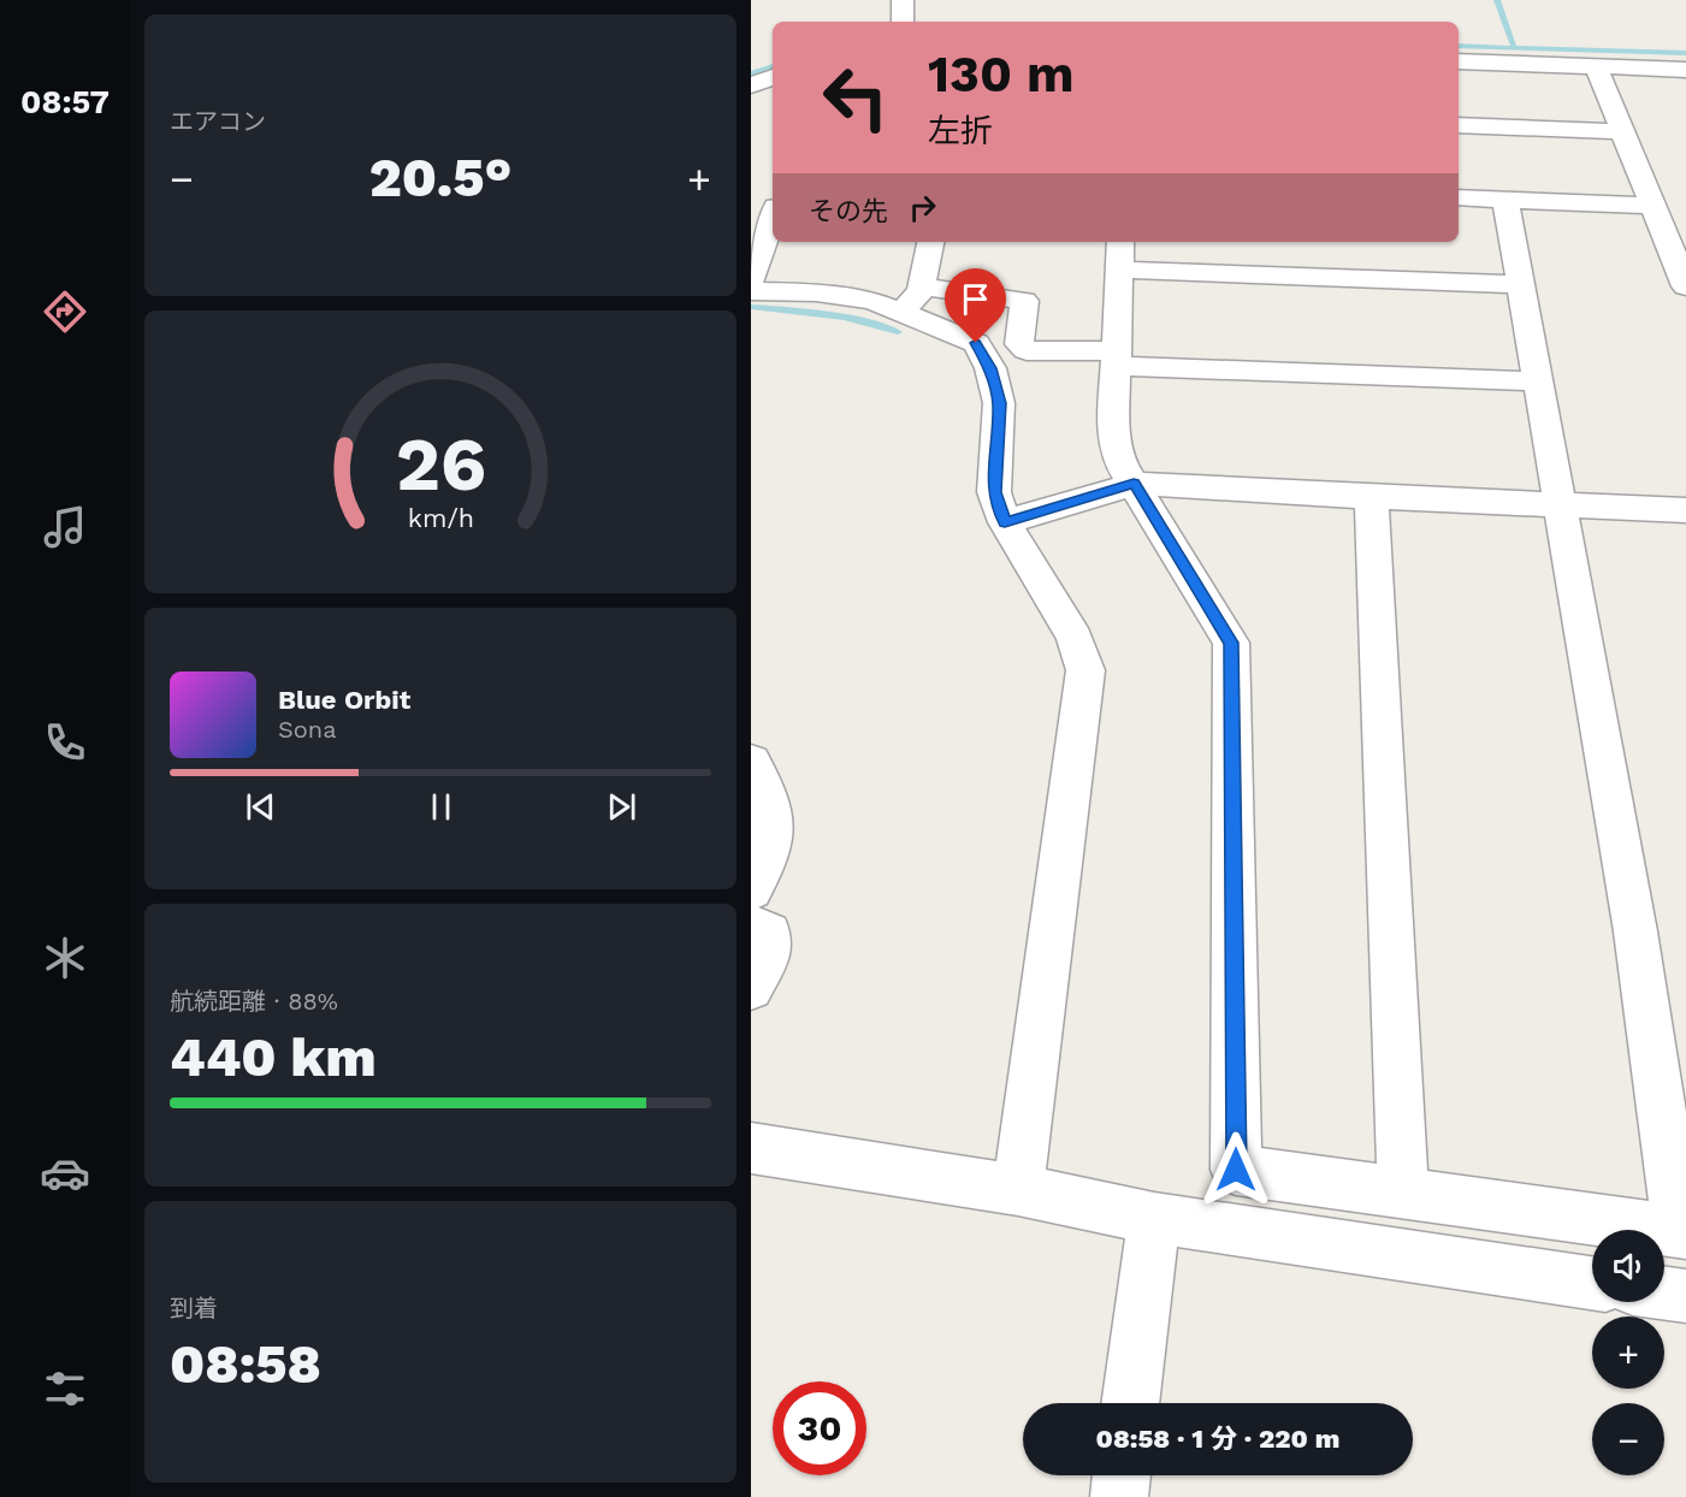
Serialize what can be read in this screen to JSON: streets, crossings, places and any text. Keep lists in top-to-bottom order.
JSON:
{
  "page": {
    "tabs": "08:57",
    "tile": [
      "エアコン",
      ["航続距離 · 88%", "440 km"],
      ["到着", "08:58"]
    ],
    "turn": ["130 m", "左折"],
    "heat": ["−", "20.5°", "+"],
    "then": "その先",
    "song": ["Blue Orbit", "Sona"],
    "map_buttons": ["+", "−"],
    "limit": "30",
    "trip": "08:58 · 1 分 · 220 m",
    "gauge": ["26", "km/h"]
  }
}
